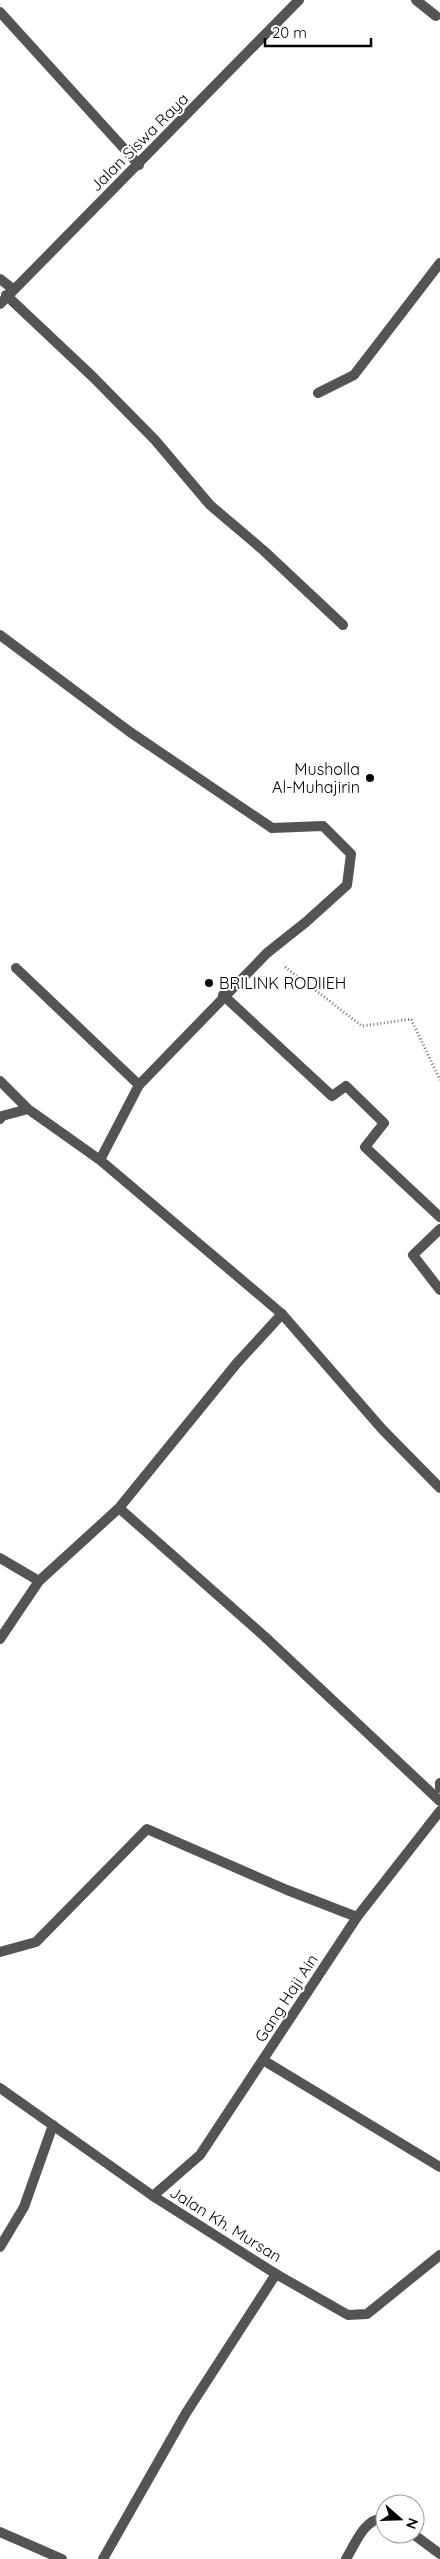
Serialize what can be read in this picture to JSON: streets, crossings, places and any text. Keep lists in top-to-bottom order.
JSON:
{
  "streets": {
    "street": ["Jalan Siswa Raya", "Gang Haji Ain", "Jalan Kh. Mursan"]
  },
  "crossings": [
    ["Gang Haji Ain", "Jalan Kh. Mursan"]
  ],
  "places": ["Musholla Al-Muhajirin", "BRILINK RODIIEH"],
  "scale_bar": "20 m",
  "north": "right"
}
